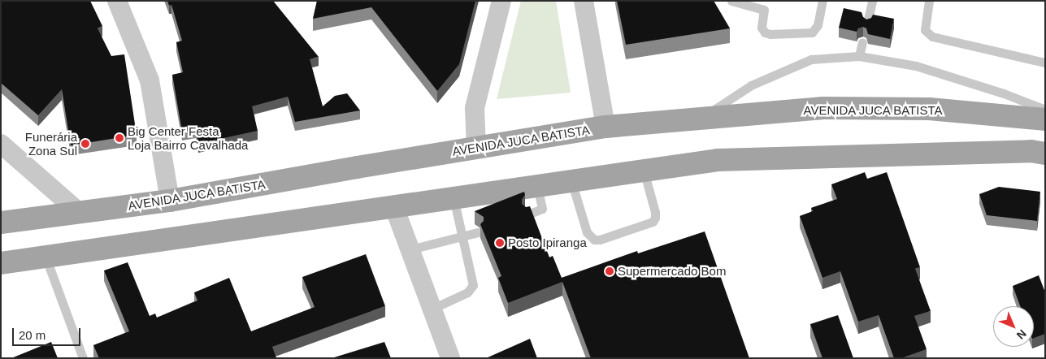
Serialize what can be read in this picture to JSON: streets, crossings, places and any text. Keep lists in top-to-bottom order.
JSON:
{
  "streets": {
    "main road": ["AVENIDA JUCA BATISTA"]
  },
  "places": [
    "Big Center Festa Loja Bairro Cavalhada",
    "Funerária Zona Sul",
    "Posto Ipiranga",
    "Supermercado Bom"
  ],
  "scale_bar": "20 m",
  "north": "bottom right"
}
